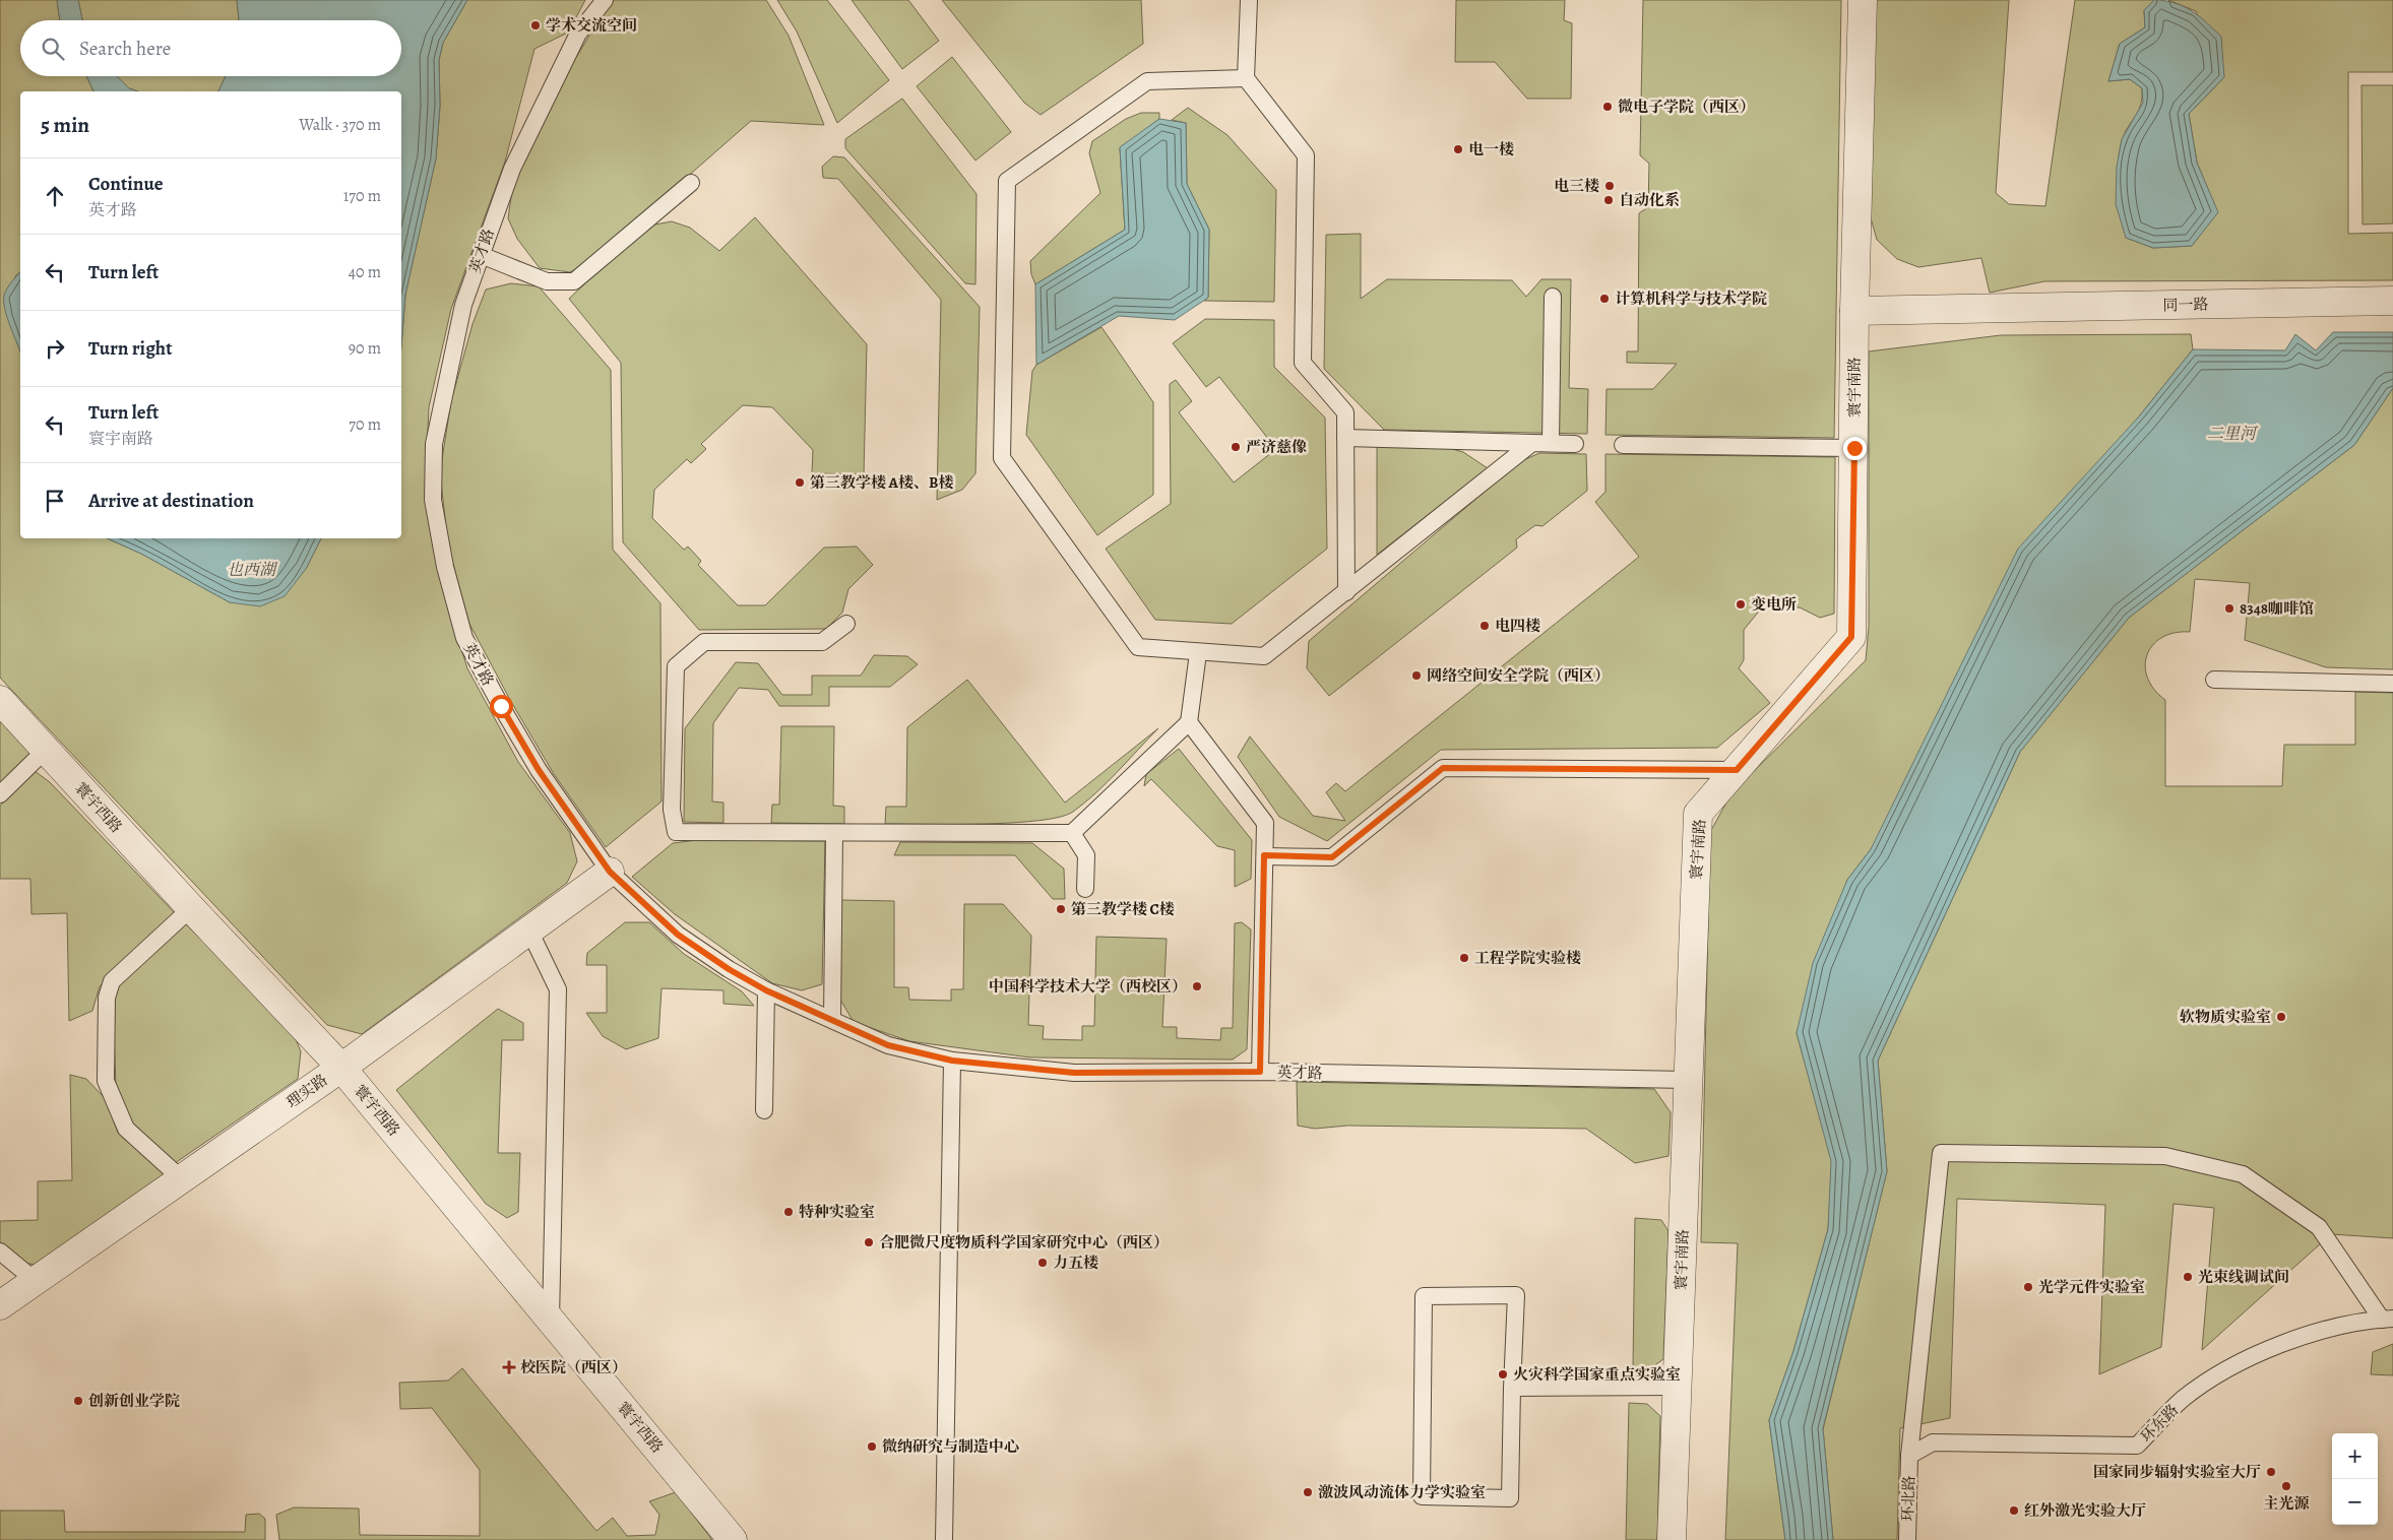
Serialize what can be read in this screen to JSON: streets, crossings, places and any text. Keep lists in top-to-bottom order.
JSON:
{
  "streets": {
    "street": [
      "同一路",
      "寰宇南路",
      "寰宇西路",
      "理实路"
    ],
    "lane": ["英才路", "环东路", "环北路"]
  },
  "crossings": [
    ["英才路", "寰宇南路"],
    ["英才路", "理实路"],
    ["同一路", "寰宇南路"],
    ["寰宇西路", "理实路"],
    ["环东路", "环北路"]
  ],
  "water": ["二里河", "也西湖"],
  "places": {
    "other": [
      "学术交流空间",
      "微电子学院（西区）",
      "电一楼",
      "电三楼",
      "自动化系",
      "计算机科学与技术学院",
      "严济慈像",
      "第三教学楼 A楼、B楼",
      "变电所",
      "8348咖啡馆",
      "电四楼",
      "网络空间安全学院（西区）",
      "第三教学楼 C楼",
      "工程学院实验楼",
      "中国科学技术大学（西校区）",
      "软物质实验室",
      "特种实验室",
      "合肥微尺度物质科学国家研究中心（西区）",
      "力五楼",
      "光束线调试间",
      "光学元件实验室",
      "火灾科学国家重点实验室",
      "创新创业学院",
      "微纳研究与制造中心",
      "国家同步辐射实验室大厅",
      "主光源",
      "激波风动流体力学实验室",
      "红外激光实验大厅"
    ],
    "health": ["校医院（西区）"]
  },
  "page": {
    "search": "Search here",
    "heading": ["5 min", "Walk · 370 m"],
    "list": [
      ["Continue", "英才路", "170 m"],
      ["Turn left", "40 m"],
      ["Turn right", "90 m"],
      ["Turn left", "寰宇南路", "70 m"],
      "Arrive at destination"
    ],
    "map_buttons": ["+", "−"]
  }
}
